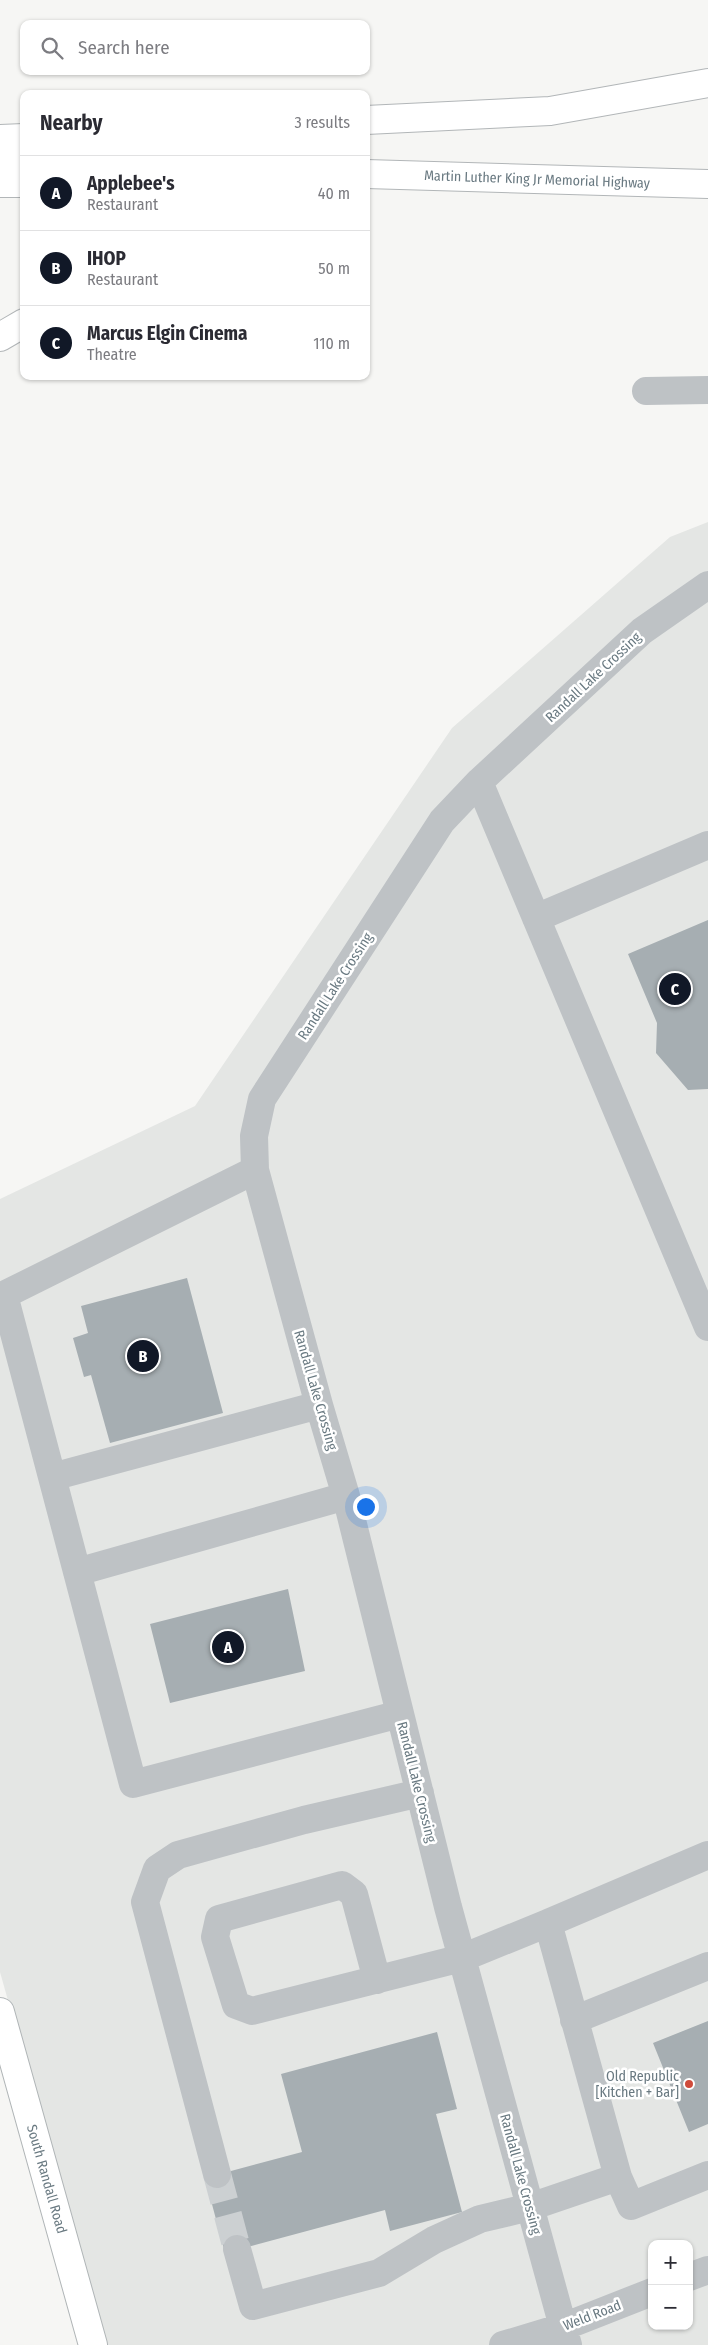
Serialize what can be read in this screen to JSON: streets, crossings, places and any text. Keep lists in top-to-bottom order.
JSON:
{
  "streets": {
    "main road": ["Martin Luther King Jr Memorial Highway", "South Randall Road"],
    "street": ["Randall Lake Crossing", "Weld Road"]
  },
  "crossings": [
    ["Randall Lake Crossing", "Weld Road"]
  ],
  "places": ["Old Republic [Kitchen + Bar]"],
  "page": {
    "search": "Search here",
    "heading": ["Nearby", "3 results"],
    "list": [
      {
        "mark": "A",
        "name": "Applebee's",
        "note": "Restaurant",
        "value": "40 m"
      },
      {
        "mark": "B",
        "name": "IHOP",
        "note": "Restaurant",
        "value": "50 m"
      },
      {
        "mark": "C",
        "name": "Marcus Elgin Cinema",
        "note": "Theatre",
        "value": "110 m"
      }
    ],
    "pins": ["C", "B", "A"],
    "map_buttons": ["+", "−"]
  }
}
